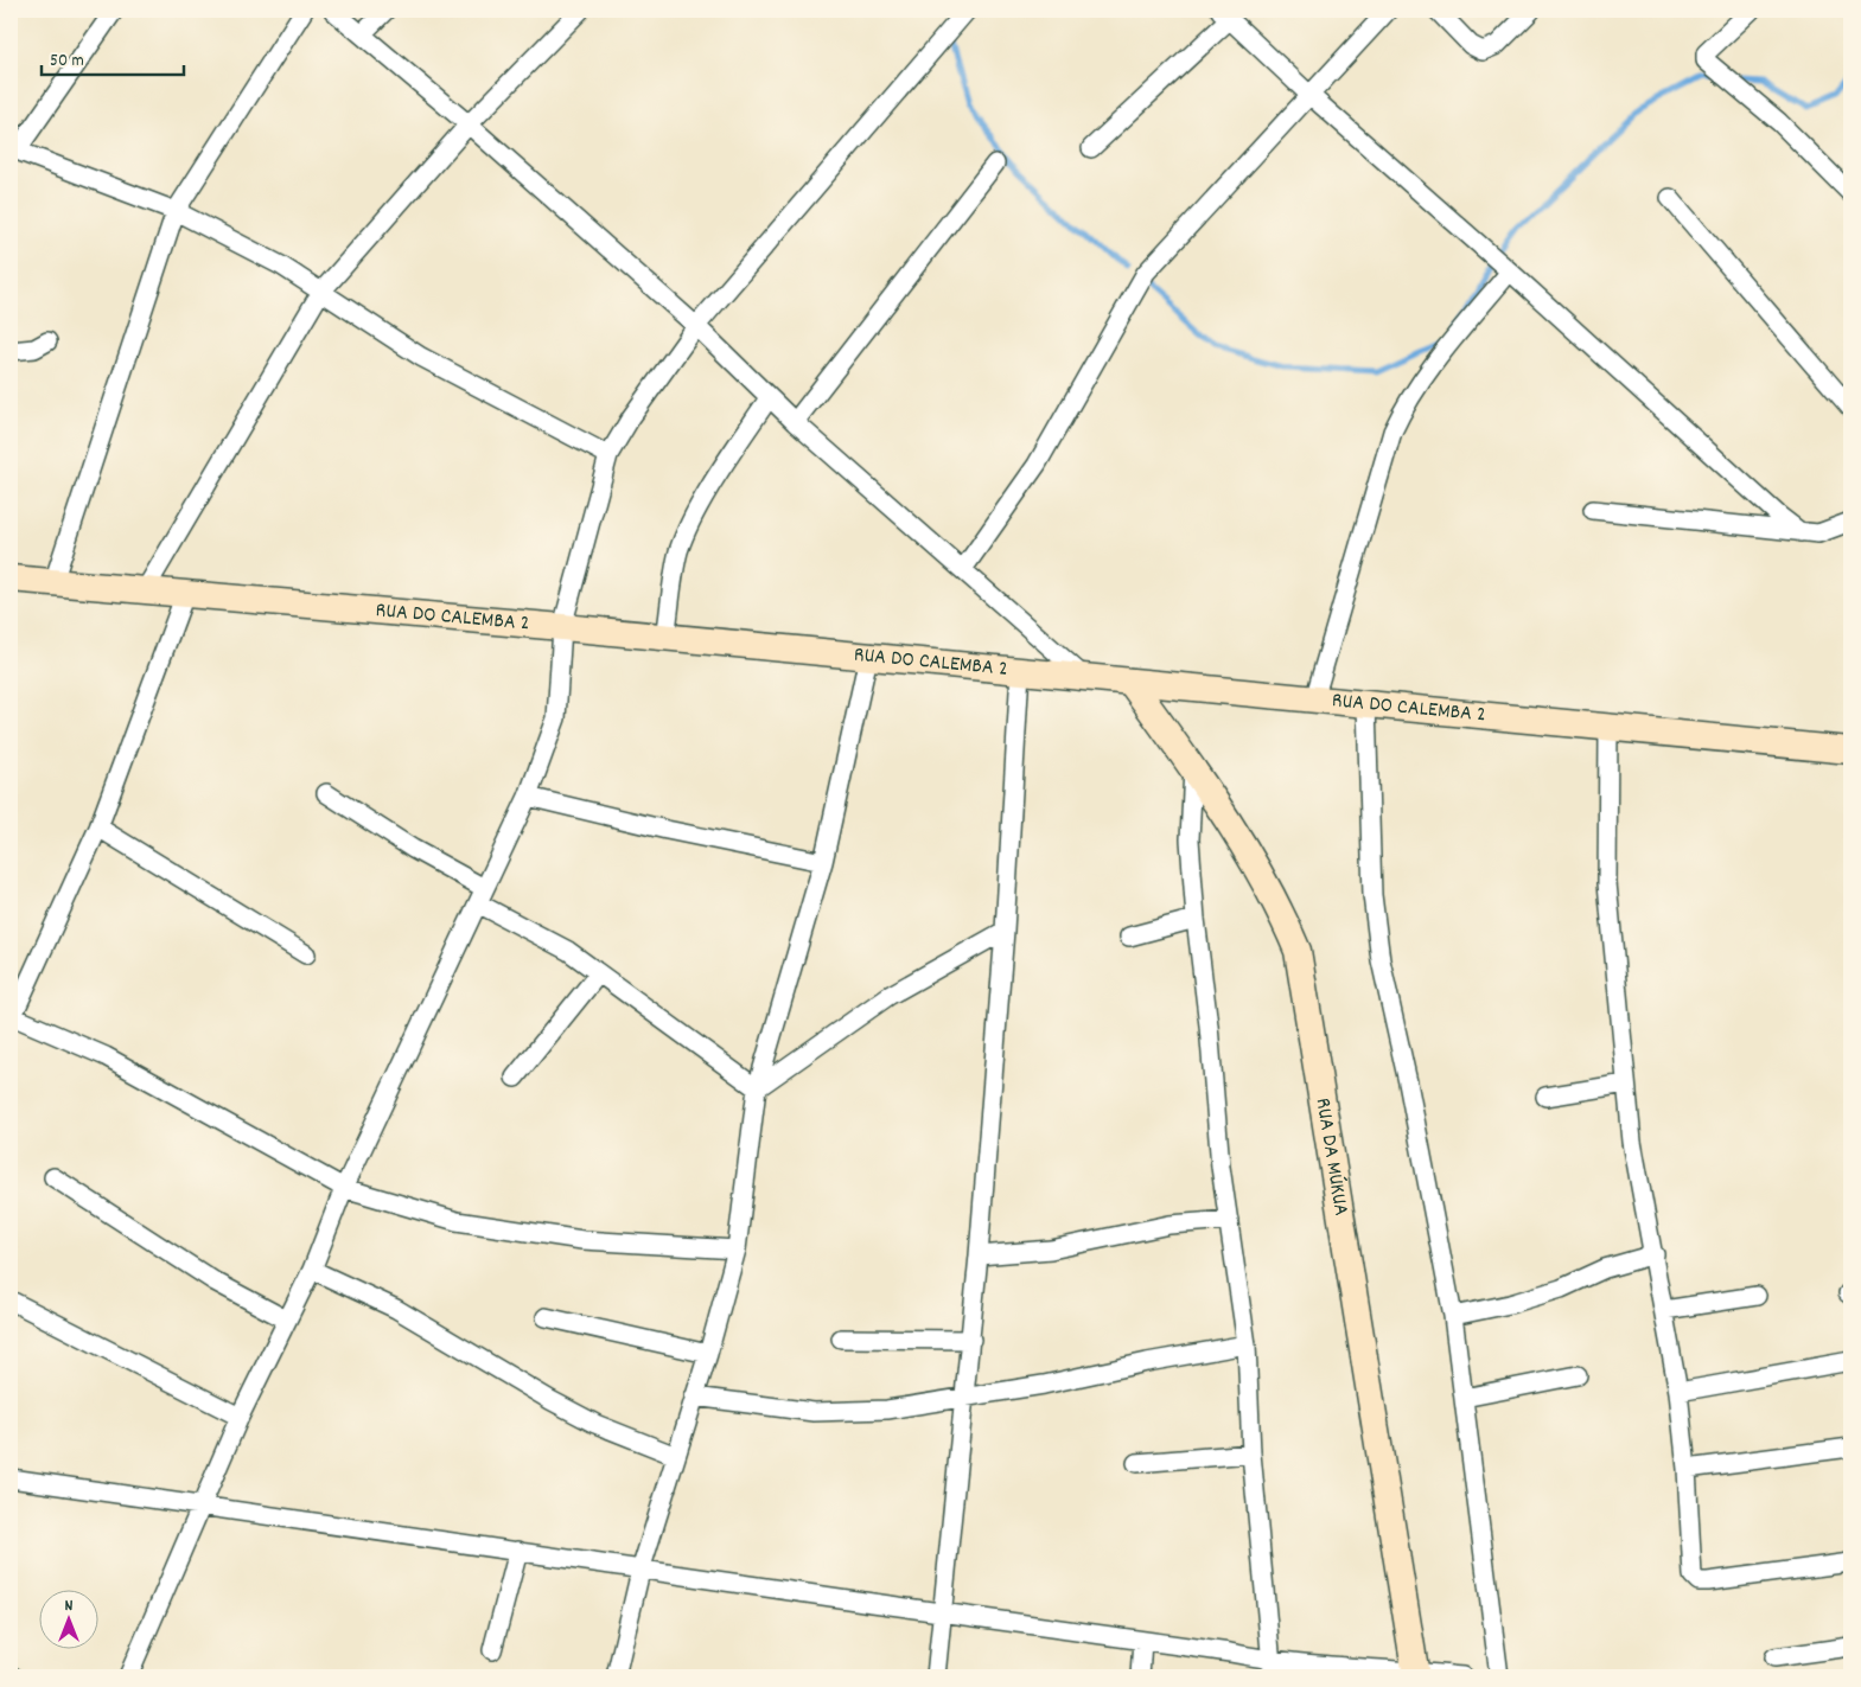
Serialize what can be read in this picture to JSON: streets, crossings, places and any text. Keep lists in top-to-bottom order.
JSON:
{
  "streets": {
    "main road": ["RUA DO CALEMBA 2", "RUA DA MÚKUA"]
  },
  "crossings": [
    ["RUA DO CALEMBA 2", "RUA DA MÚKUA"]
  ],
  "scale_bar": "50 m",
  "north": "top"
}
